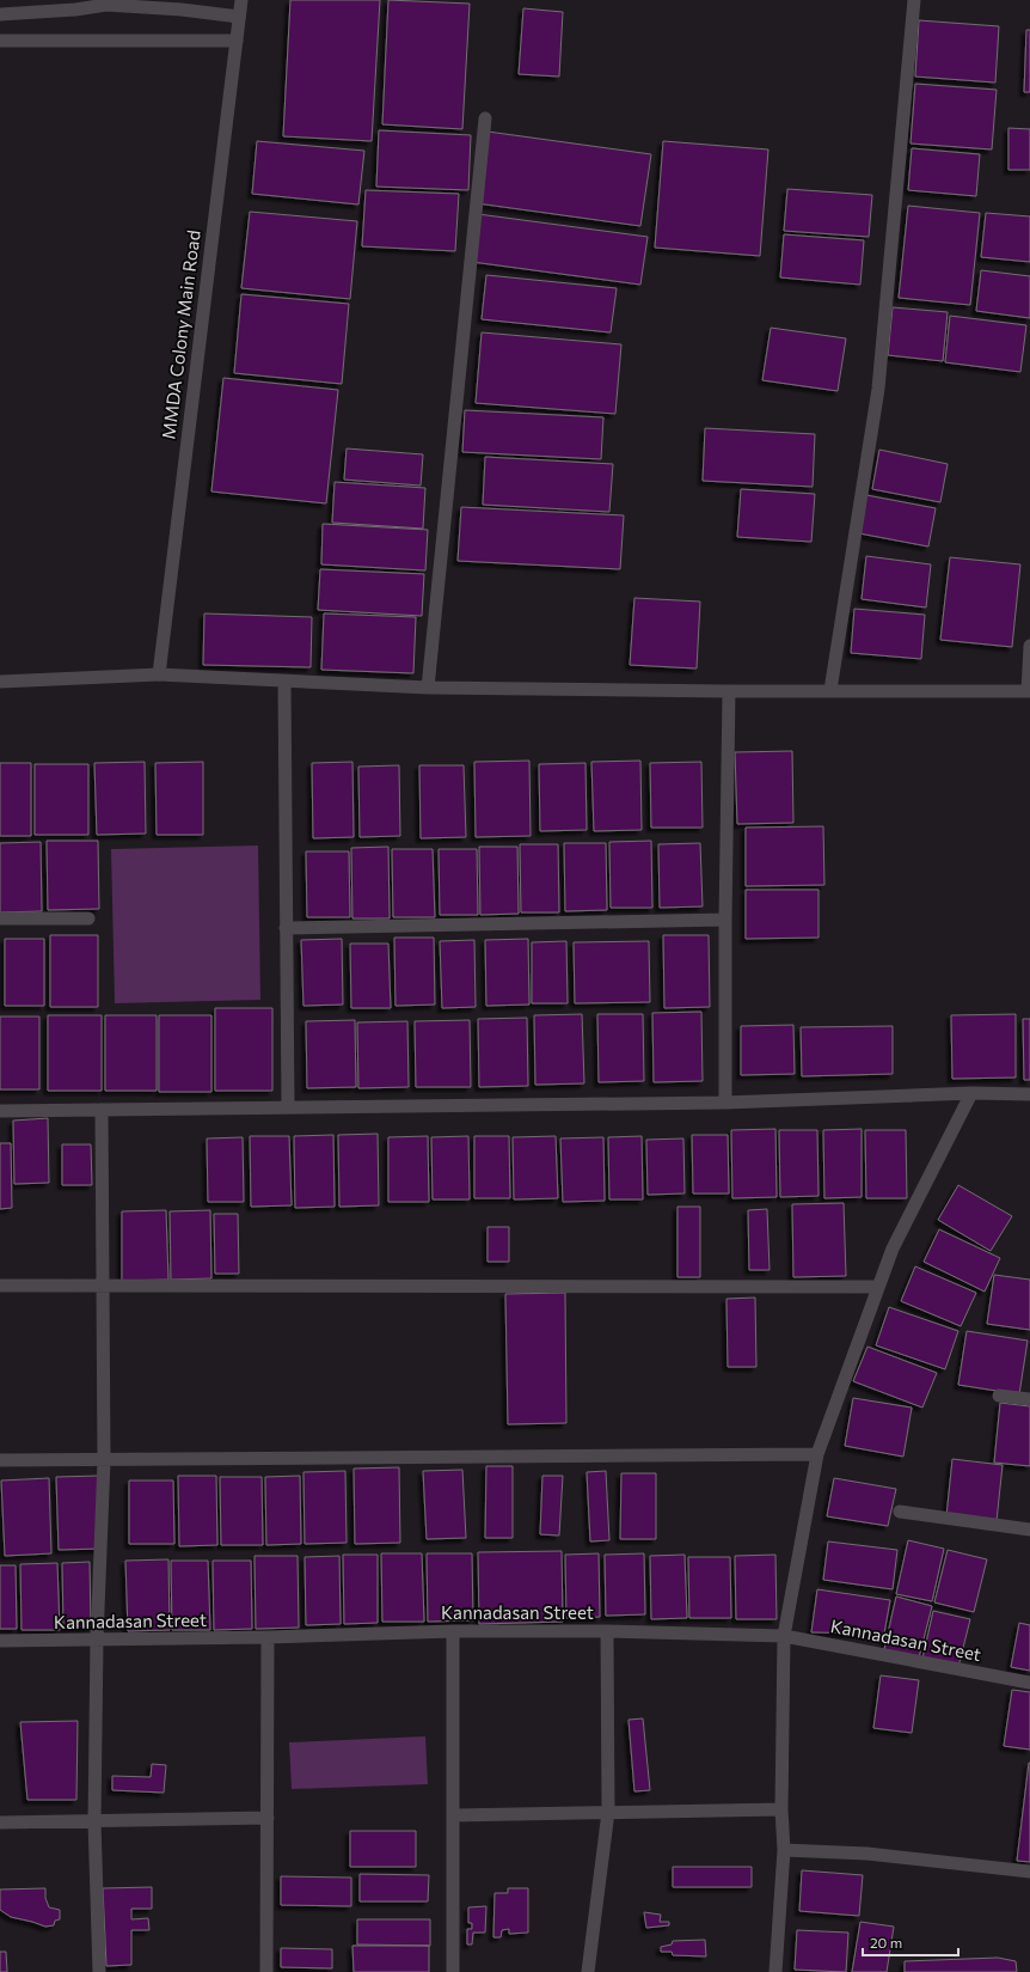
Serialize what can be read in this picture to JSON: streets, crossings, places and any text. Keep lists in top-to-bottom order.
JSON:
{
  "streets": {
    "street": ["MMDA Colony Main Road", "Kannadasan Street"]
  },
  "scale_bar": "20 m"
}
